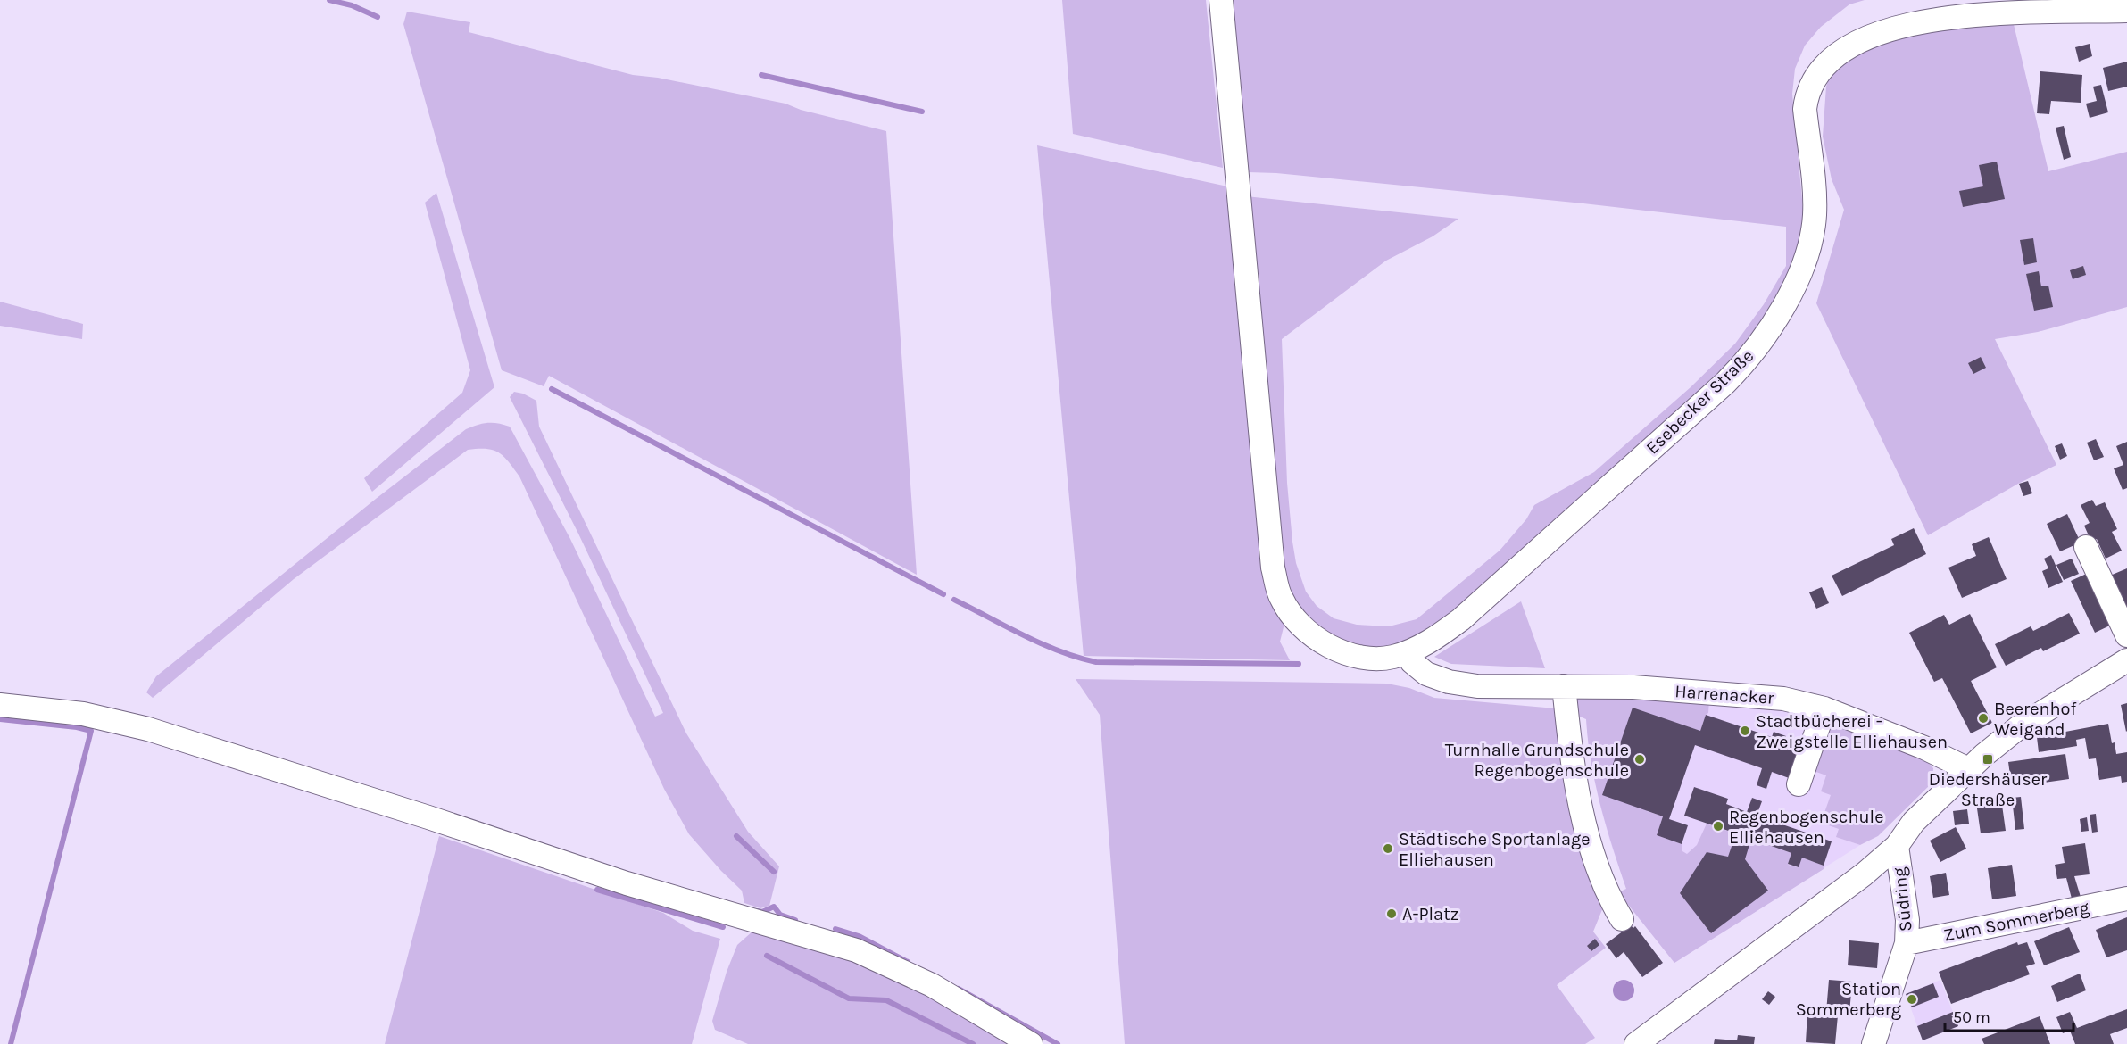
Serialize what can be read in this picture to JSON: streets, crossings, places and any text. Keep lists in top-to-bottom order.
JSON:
{
  "streets": {
    "street": [
      "Esebecker Straße",
      "Harrenacker",
      "Südring",
      "Zum Sommerberg"
    ]
  },
  "crossings": [
    ["Esebecker Straße", "Harrenacker"],
    ["Südring", "Zum Sommerberg"]
  ],
  "places": {
    "other": [
      "Beerenhof Weigand",
      "Stadtbücherei - Zweigstelle Elliehausen",
      "Turnhalle Grundschule Regenbogenschule",
      "Regenbogenschule Elliehausen",
      "Städtische Sportanlage Elliehausen",
      "A-Platz",
      "Station Sommerberg"
    ],
    "transit": ["Diedershäuser Straße"]
  },
  "scale_bar": "50 m"
}
